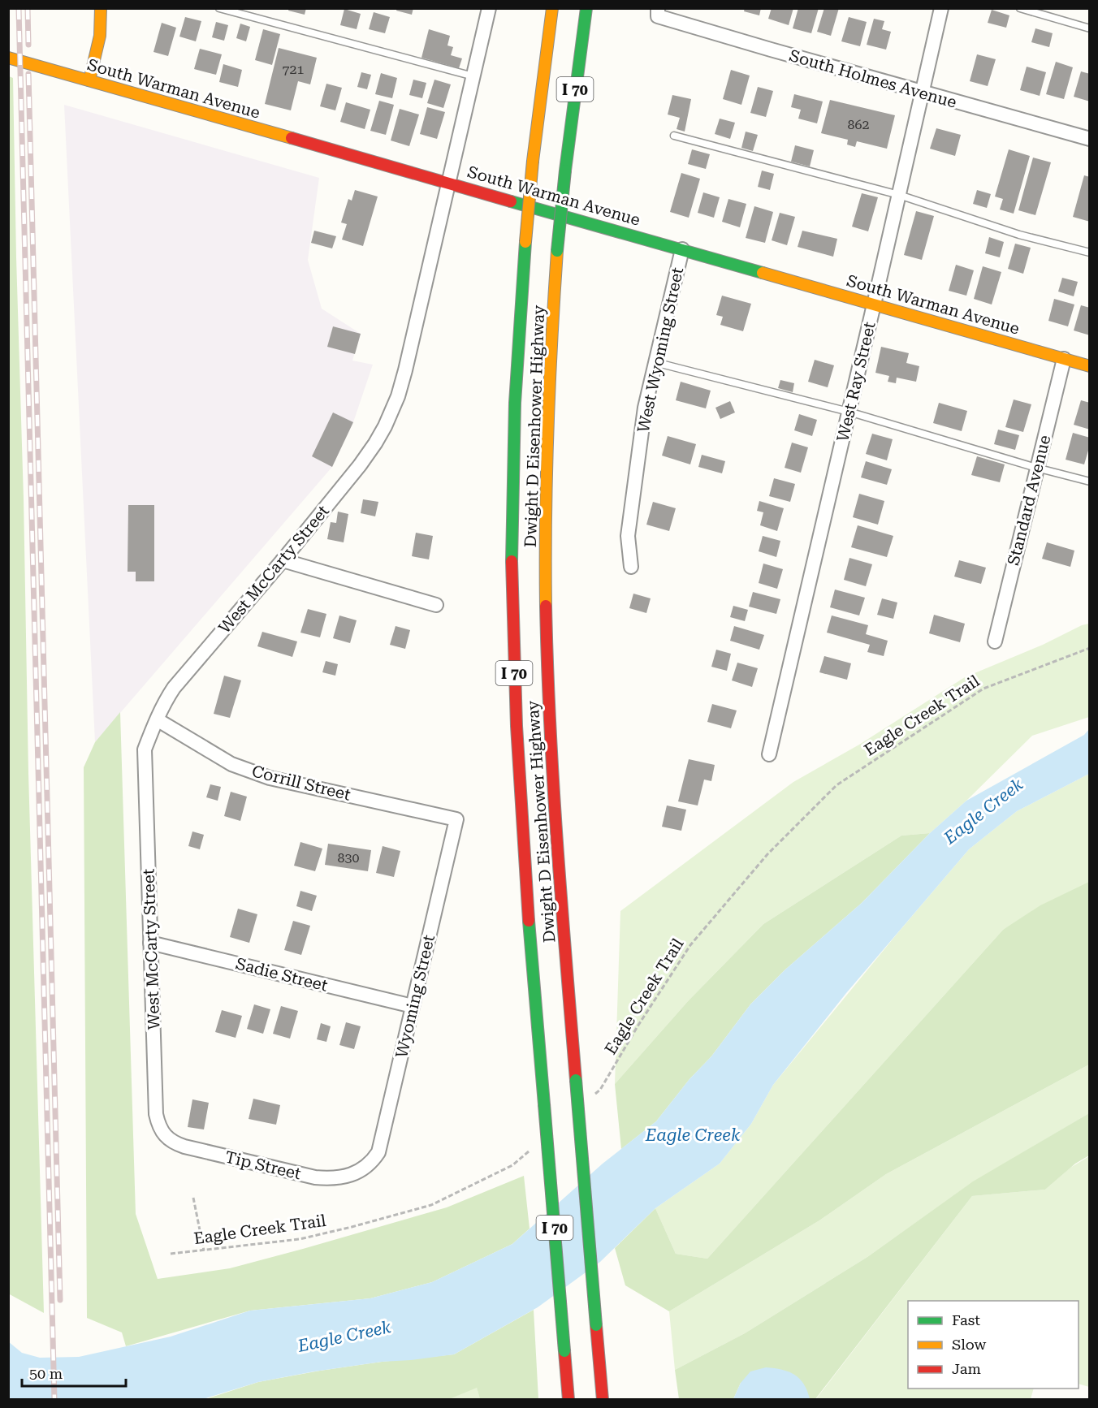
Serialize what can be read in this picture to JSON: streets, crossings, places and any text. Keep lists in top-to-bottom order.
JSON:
{
  "streets": {
    "main road": ["South Warman Avenue", "I 70", "Dwight D Eisenhower Highway"],
    "street": [
      "South Holmes Avenue",
      "West Wyoming Street",
      "West Ray Street",
      "Standard Avenue",
      "West McCarty Street",
      "Corrill Street",
      "Sadie Street",
      "Wyoming Street",
      "Tip Street"
    ],
    "path": ["Eagle Creek Trail"]
  },
  "crossings": [
    ["South Holmes Avenue", "West Ray Street"],
    ["South Warman Avenue", "West Wyoming Street"],
    ["South Warman Avenue", "West Ray Street"],
    ["South Warman Avenue", "Standard Avenue"],
    ["South Warman Avenue", "West McCarty Street"],
    ["West McCarty Street", "Corrill Street"],
    ["West McCarty Street", "Sadie Street"],
    ["West McCarty Street", "Tip Street"],
    ["Corrill Street", "Wyoming Street"],
    ["Sadie Street", "Wyoming Street"],
    ["Wyoming Street", "Tip Street"]
  ],
  "water": ["Eagle Creek"],
  "house_numbers": ["721", "862", "830"],
  "legend": ["Fast", "Slow", "Jam"],
  "scale_bar": "50 m"
}
